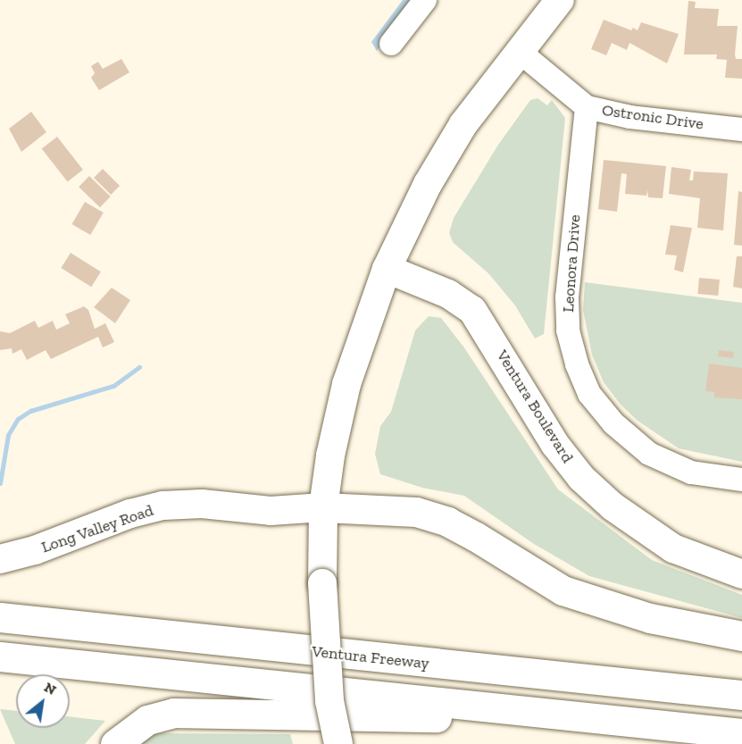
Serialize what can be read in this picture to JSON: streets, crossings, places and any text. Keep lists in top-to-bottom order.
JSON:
{
  "streets": {
    "highway": ["Ventura Freeway"],
    "main road": ["Ventura Boulevard", "Long Valley Road"],
    "street": ["Ostronic Drive", "Leonora Drive"]
  },
  "crossings": [
    ["Ostronic Drive", "Leonora Drive"]
  ],
  "north": "top right"
}
